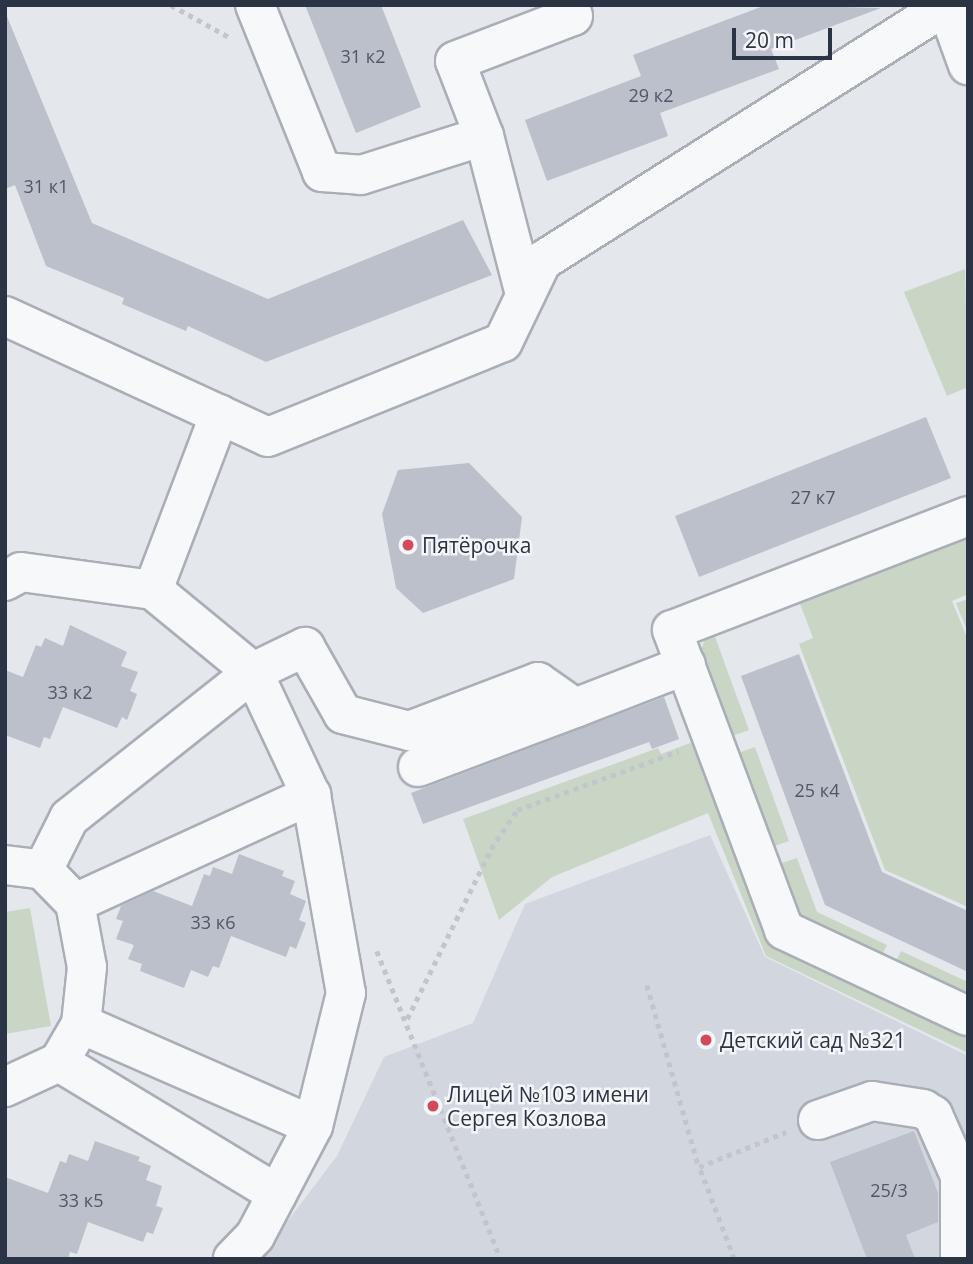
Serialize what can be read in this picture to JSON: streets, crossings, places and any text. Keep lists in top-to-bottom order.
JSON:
{
  "places": ["Пятёрочка", "Детский сад №321", "Лицей №103 имени Сергея Козлова"],
  "house_numbers": [
    "31 к2",
    "29 к2",
    "31 к1",
    "27 к7",
    "33 к2",
    "25 к4",
    "33 к6",
    "25/3",
    "33 к5"
  ],
  "scale_bar": "20 m"
}
